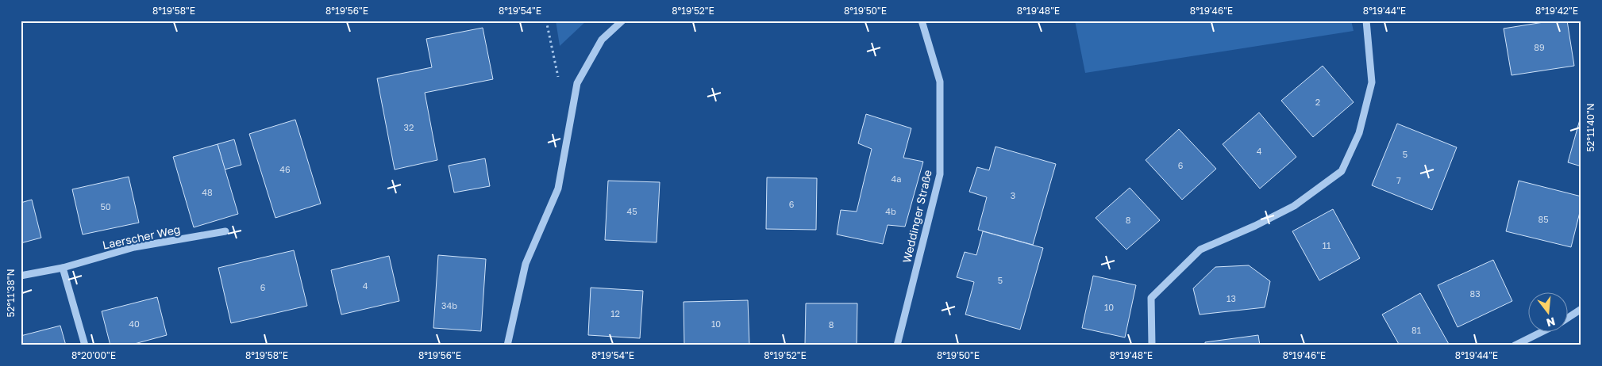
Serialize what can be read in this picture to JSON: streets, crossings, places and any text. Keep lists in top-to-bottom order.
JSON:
{
  "streets": {
    "street": ["Weddinger Straße", "Laerscher Weg"]
  },
  "house_numbers": [
    "89",
    "2",
    "32",
    "4",
    "5",
    "6",
    "46",
    "4a",
    "7",
    "48",
    "3",
    "6",
    "50",
    "45",
    "4b",
    "85",
    "8",
    "11",
    "5",
    "4",
    "6",
    "83",
    "13",
    "34b",
    "10",
    "12",
    "40",
    "10",
    "8",
    "81"
  ],
  "north": "bottom",
  "coordinates": [
    "8°19'58\"E",
    "8°19'56\"E",
    "8°19'54\"E",
    "8°19'52\"E",
    "8°19'50\"E",
    "8°19'48\"E",
    "8°19'46\"E",
    "8°19'44\"E",
    "8°19'42\"E",
    "52°11'40\"N",
    "52°11'38\"N",
    "8°20'00\"E"
  ]
}
